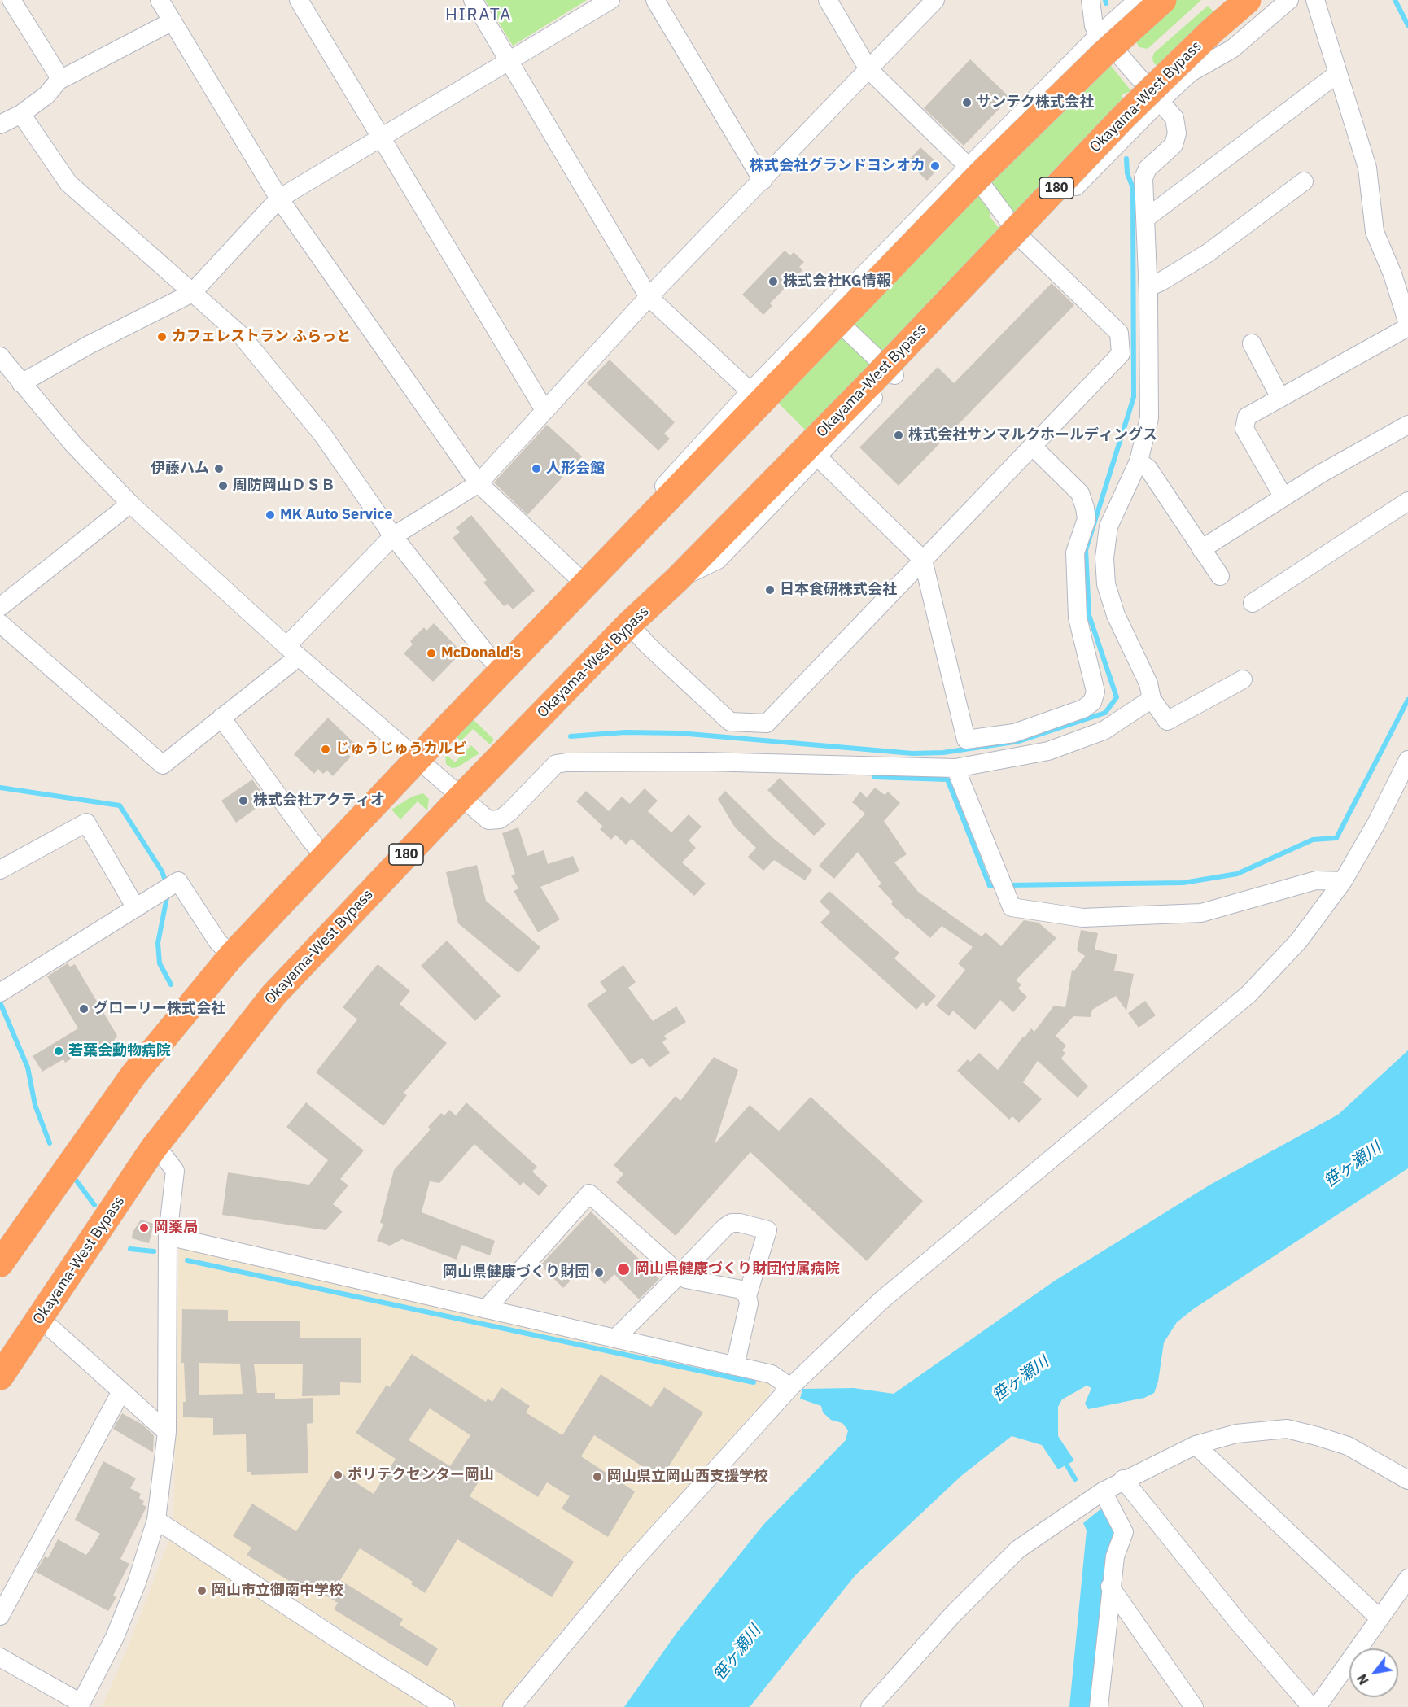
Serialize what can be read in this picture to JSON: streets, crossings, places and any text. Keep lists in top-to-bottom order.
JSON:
{
  "streets": {
    "highway": ["Okayama-West Bypass", "180"]
  },
  "districts": ["HIRATA"],
  "water": ["笹ヶ瀬川"],
  "places": [
    "サンテク株式会社",
    "株式会社グランドヨシオカ",
    "株式会社KG情報",
    "カフェレストラン ふらっと",
    "株式会社サンマルクホールディングス",
    "伊藤ハム",
    "人形会館",
    "周防岡山ＤＳＢ",
    "MK Auto Service",
    "日本食研株式会社",
    "McDonald's",
    "じゅうじゅうカルビ",
    "株式会社アクティオ",
    "グローリー株式会社",
    "若葉会動物病院",
    "岡薬局",
    "岡山県健康づくり財団付属病院",
    "岡山県健康づくり財団",
    "ポリテクセンター岡山",
    "岡山県立岡山西支援学校",
    "岡山市立御南中学校"
  ],
  "north": "bottom left"
}
